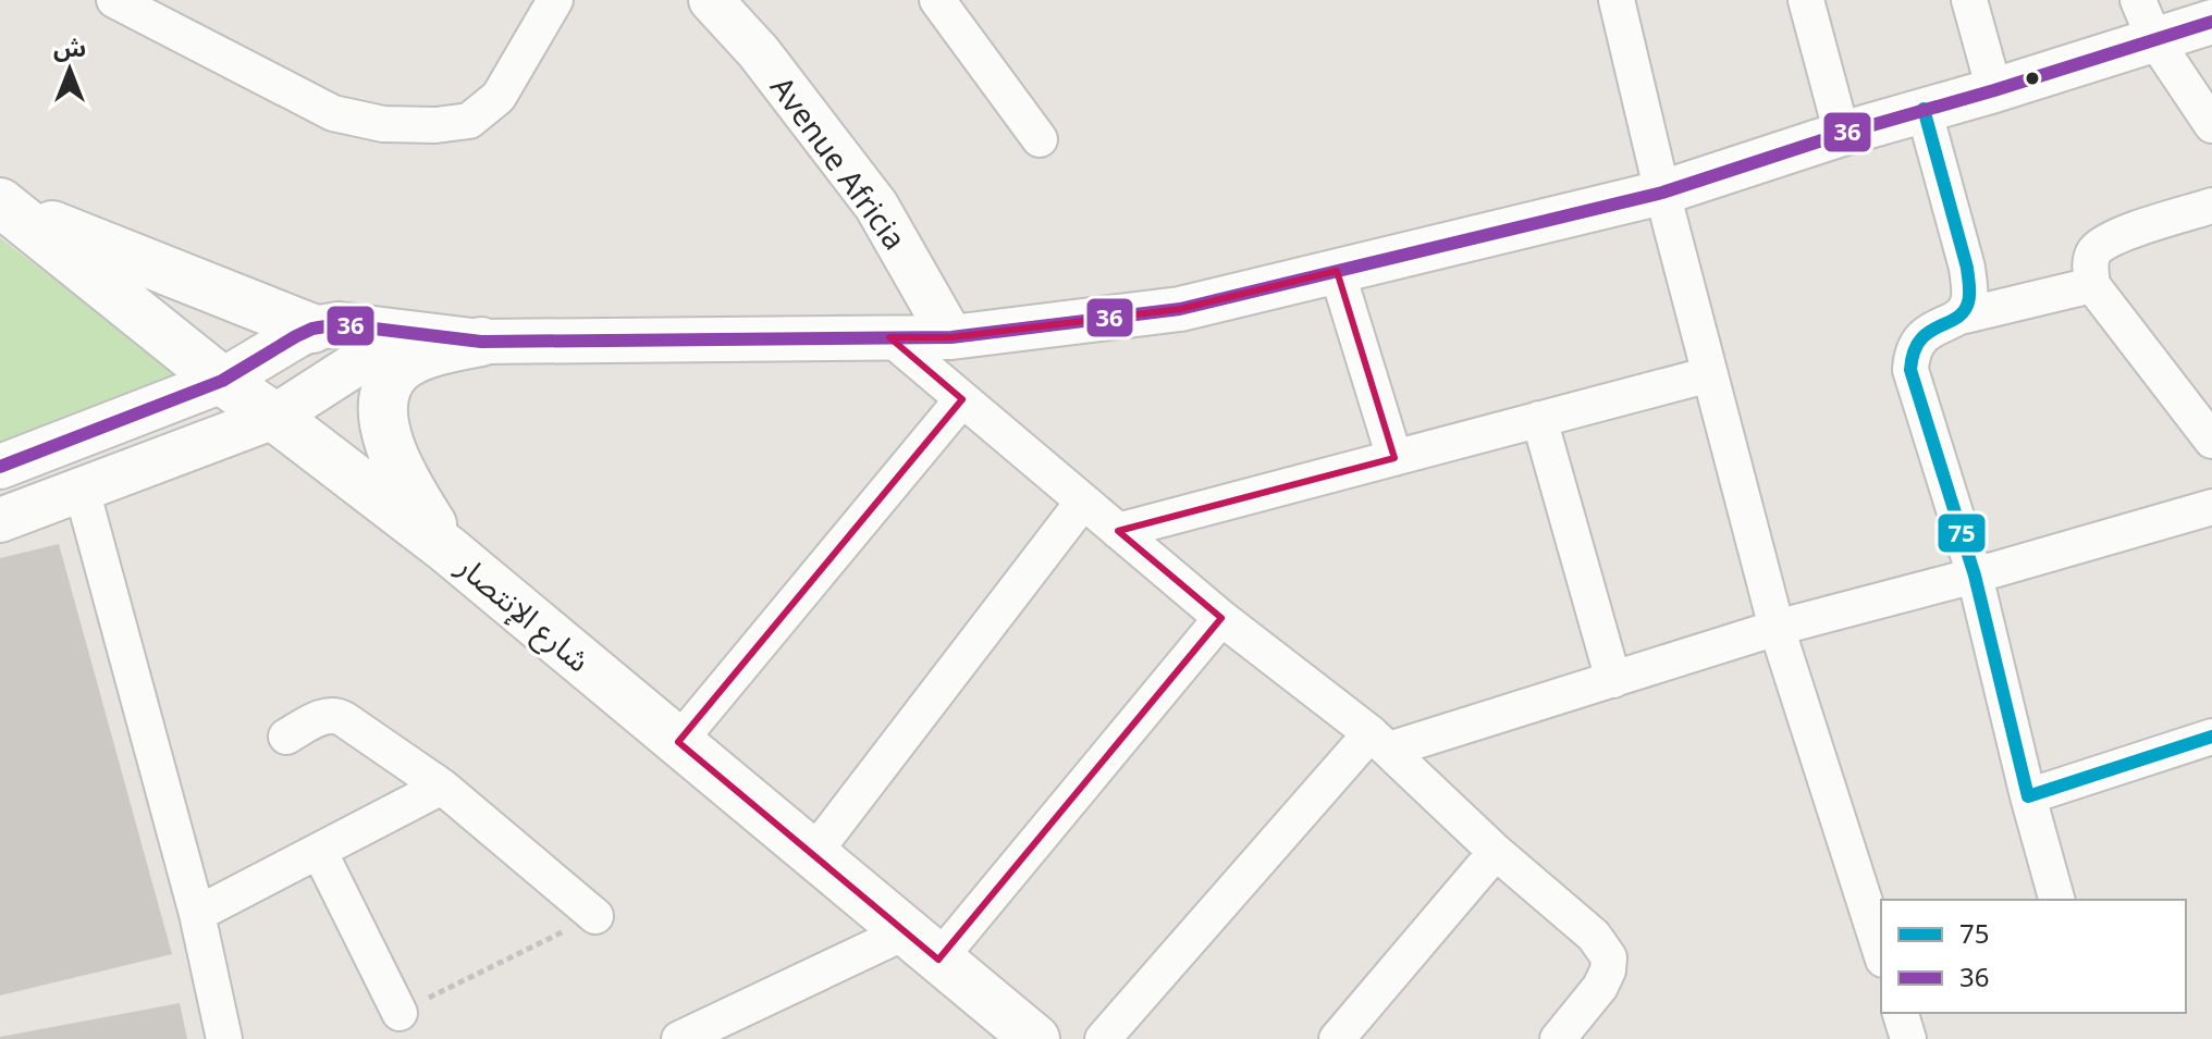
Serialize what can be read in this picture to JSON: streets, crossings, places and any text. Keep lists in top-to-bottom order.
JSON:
{
  "streets": {
    "main road": ["شارع الإنتصار"],
    "street": ["Avenue Africia"]
  },
  "lines": ["transit line 36", "transit line 75"],
  "legend": ["75", "36"],
  "north": "top"
}
